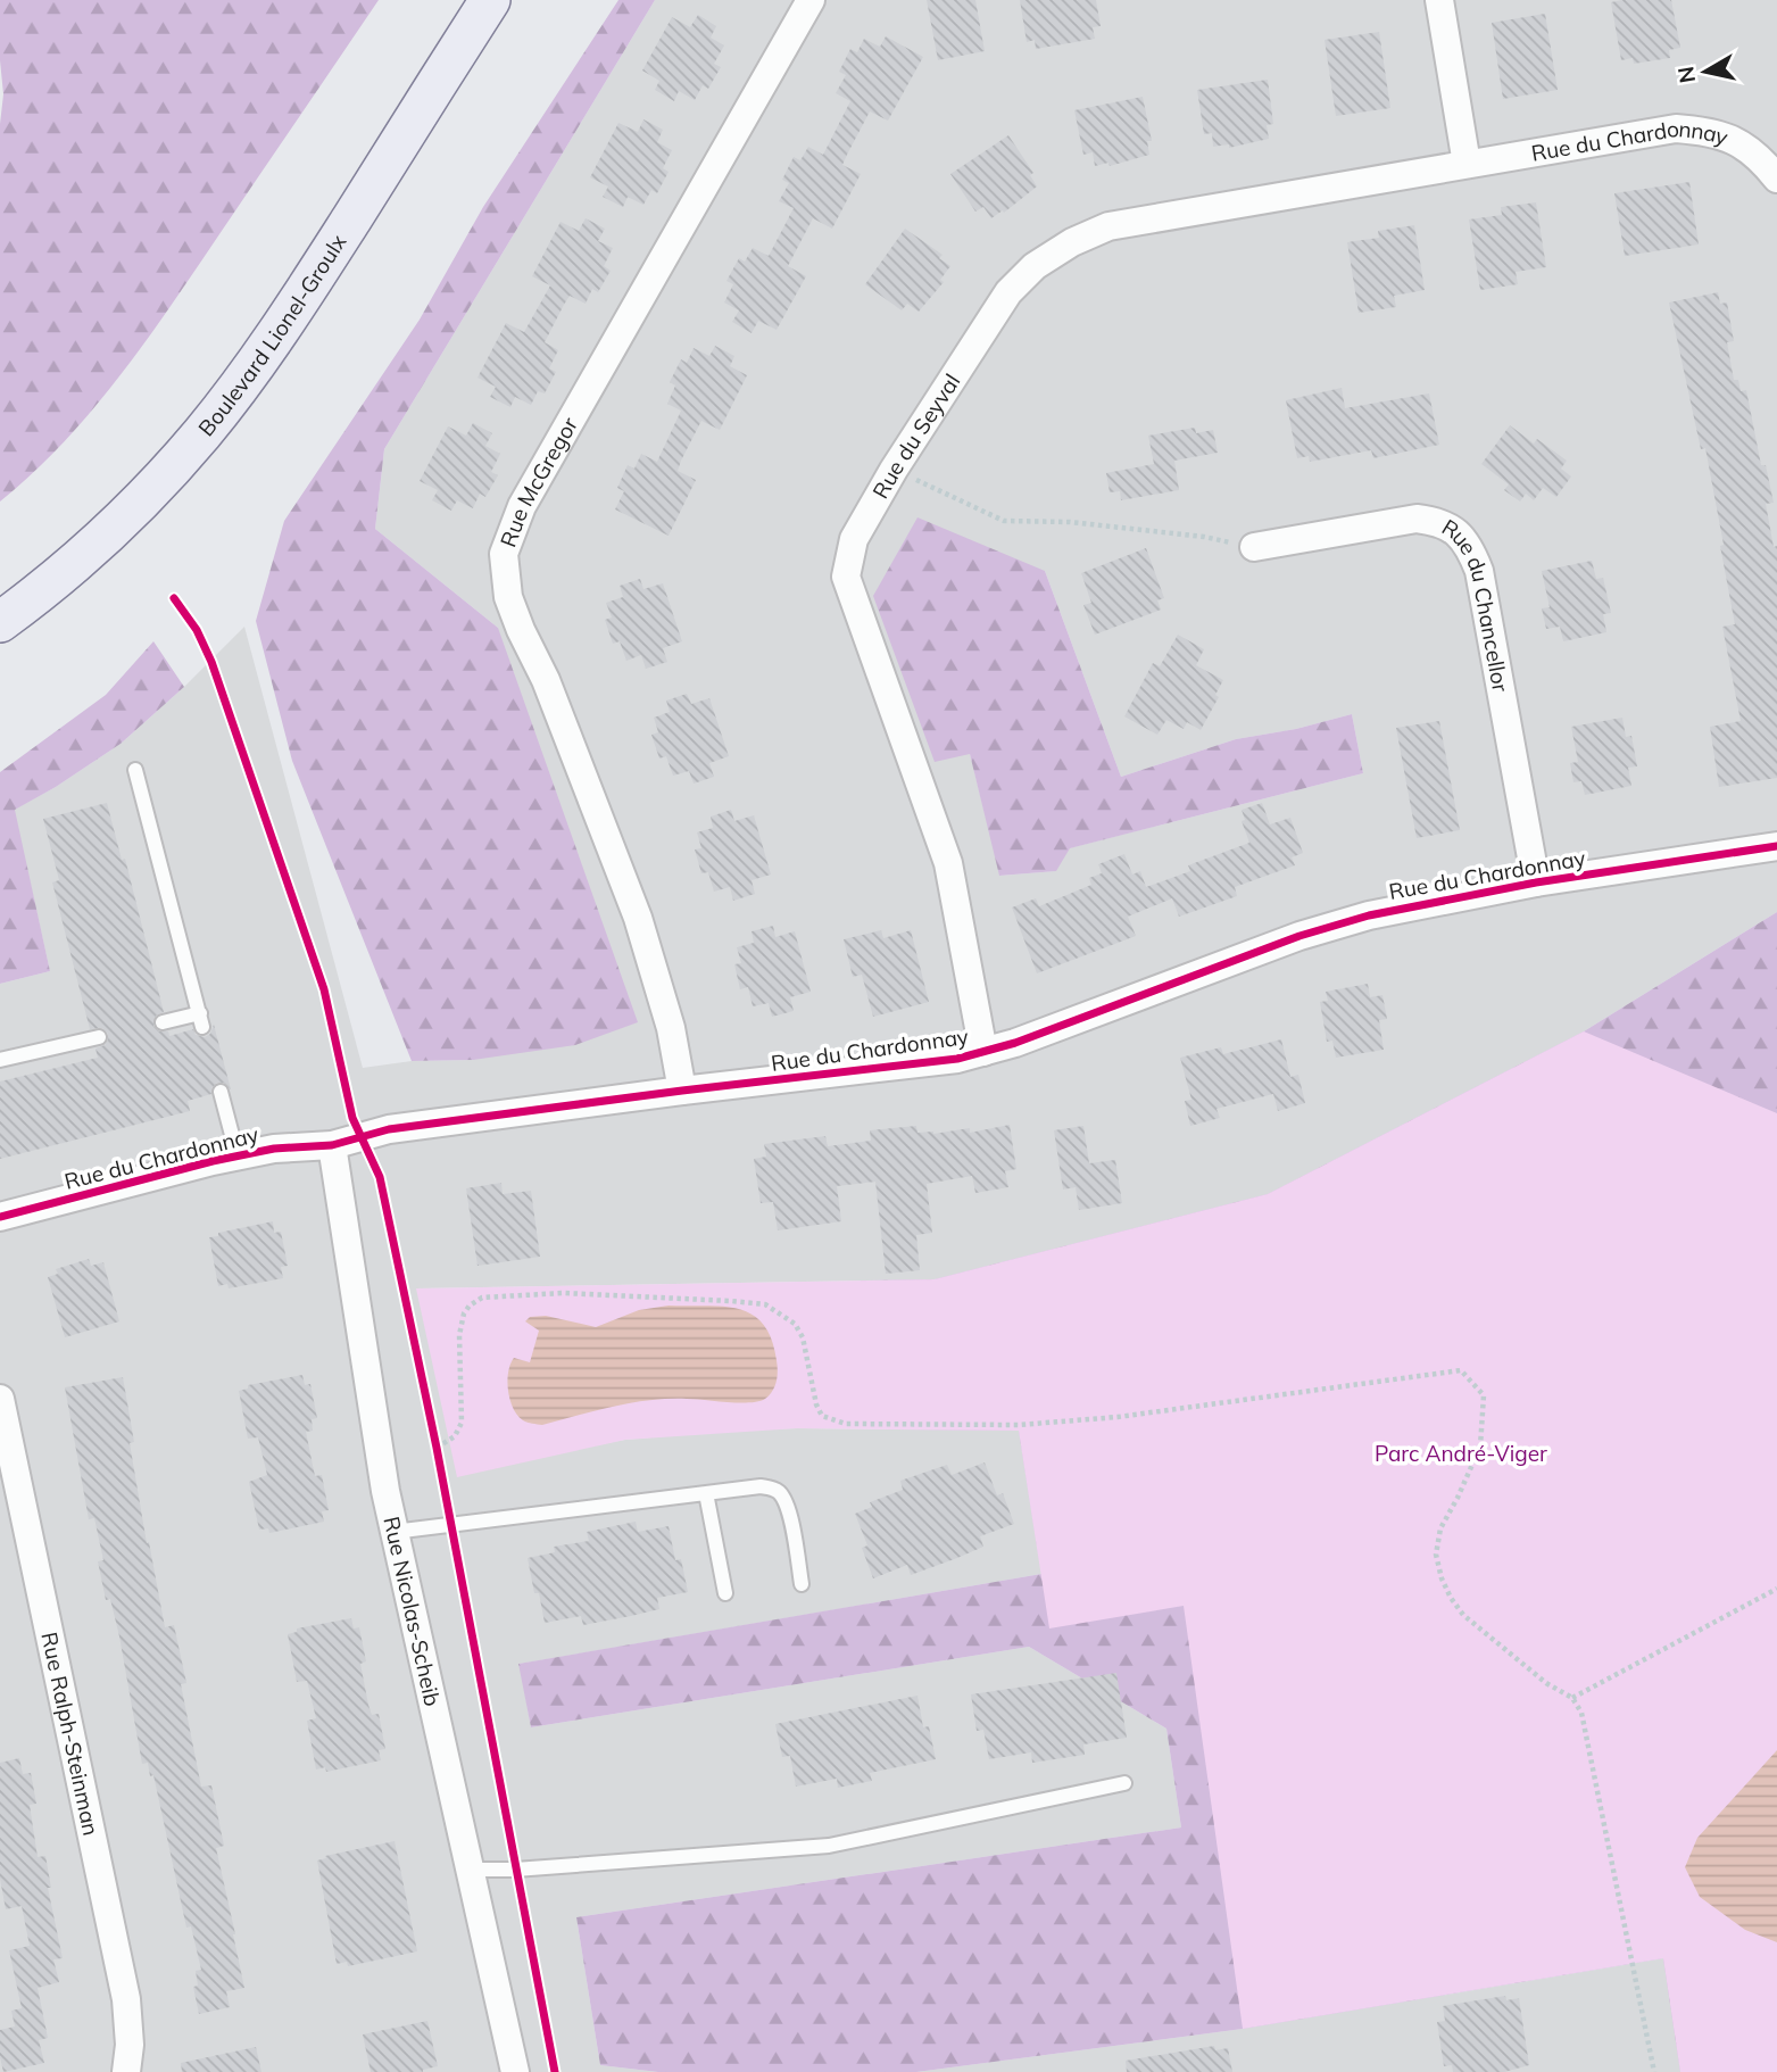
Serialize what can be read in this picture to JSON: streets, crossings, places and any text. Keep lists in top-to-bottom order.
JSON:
{
  "streets": {
    "main road": ["Boulevard Lionel-Groulx"],
    "street": [
      "Rue du Chardonnay",
      "Rue du Seyval",
      "Rue McGregor",
      "Rue du Chancellor",
      "Rue Nicolas-Scheib",
      "Rue Ralph-Steinman"
    ]
  },
  "crossings": [
    ["Rue du Chardonnay", "Rue du Seyval"],
    ["Rue du Chardonnay", "Rue McGregor"],
    ["Rue du Chardonnay", "Rue du Chancellor"],
    ["Rue du Chardonnay", "Rue Nicolas-Scheib"]
  ],
  "parks": ["Parc André-Viger"],
  "north": "left"
}
